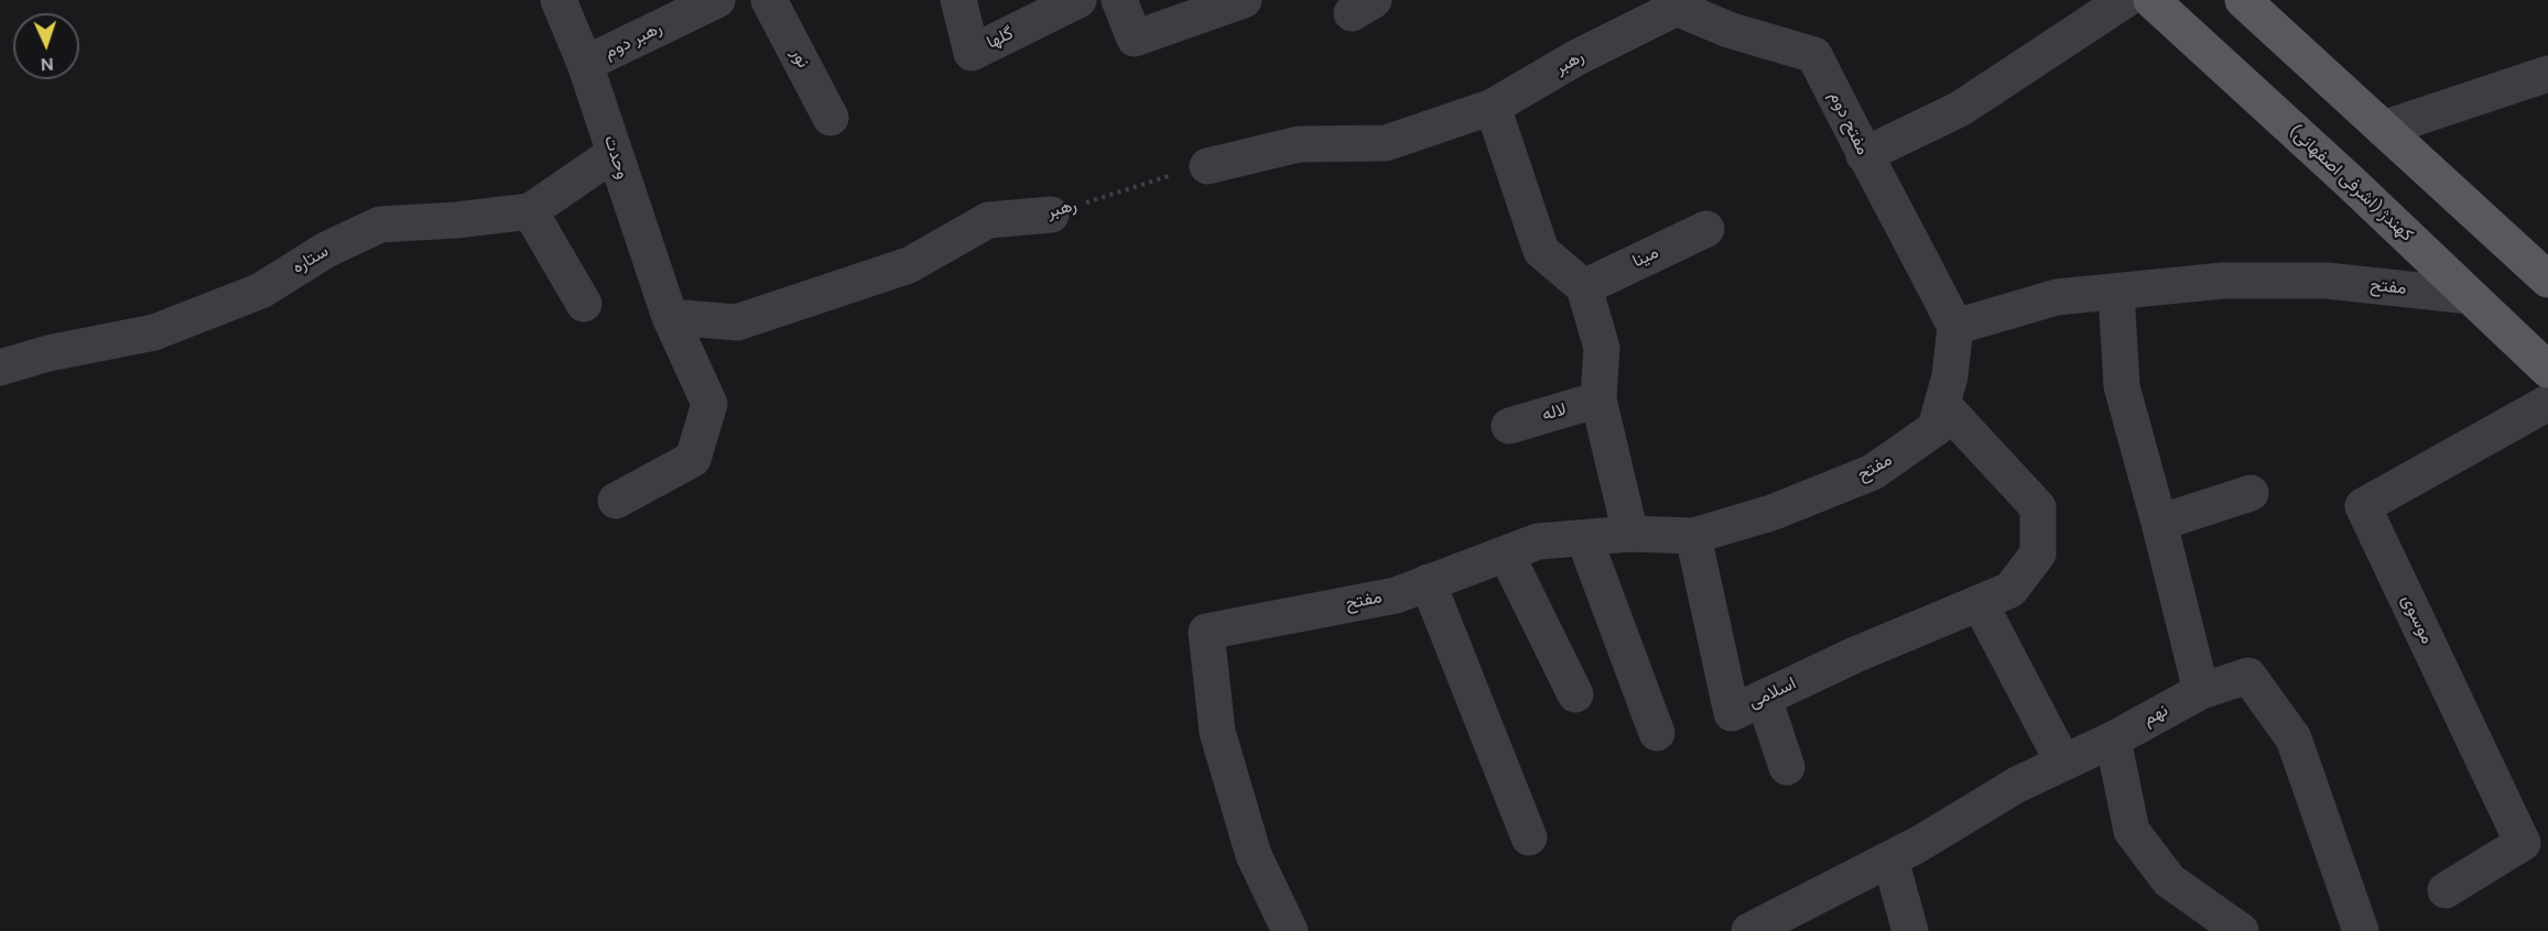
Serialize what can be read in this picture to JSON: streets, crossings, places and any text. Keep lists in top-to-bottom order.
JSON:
{
  "streets": {
    "main road": ["کهندژ (اشرفی اصفهانی)"],
    "street": [
      "گلها",
      "رهبر دوم",
      "نور",
      "رهبر",
      "مفتح دوم",
      "وحدت",
      "مینا",
      "ستاره",
      "مفتح",
      "لاله",
      "موسوی",
      "اسلامی",
      "نهم"
    ]
  },
  "crossings": [
    ["رهبر دوم", "وحدت"],
    ["رهبر", "مفتح دوم"],
    ["رهبر", "وحدت"],
    ["مفتح دوم", "مفتح"],
    ["وحدت", "ستاره"],
    ["کهندژ (اشرفی اصفهانی)", "مفتح"],
    ["مفتح", "اسلامی"]
  ],
  "north": "bottom"
}
